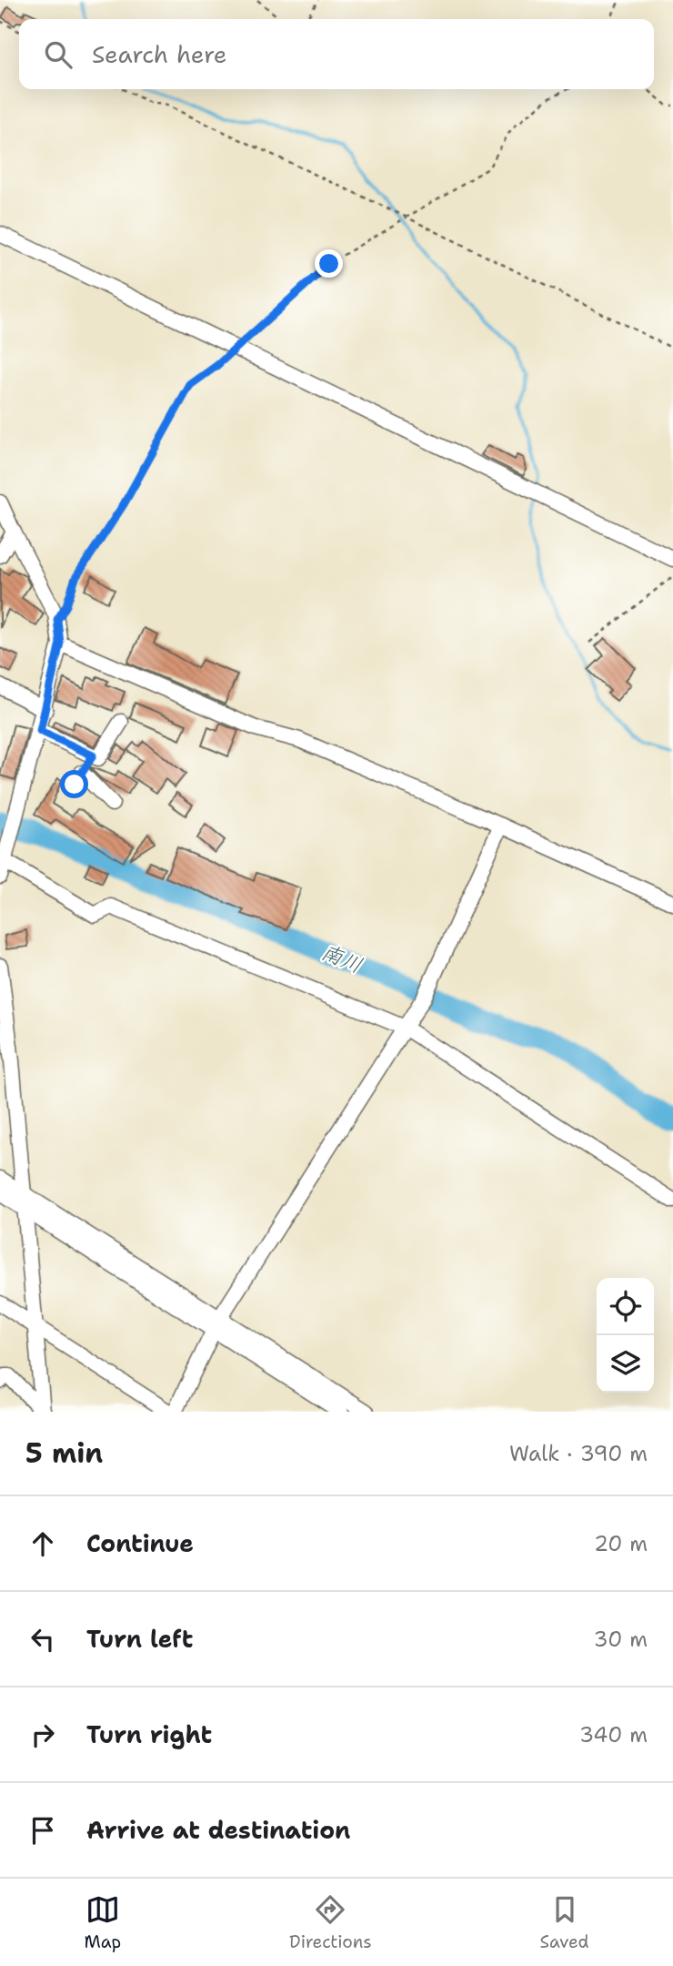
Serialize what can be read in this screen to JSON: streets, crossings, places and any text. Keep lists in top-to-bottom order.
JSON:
{
  "water": ["南川"],
  "page": {
    "search": "Search here",
    "heading": ["5 min", "Walk · 390 m"],
    "list": [
      ["Continue", "20 m"],
      ["Turn left", "30 m"],
      ["Turn right", "340 m"],
      "Arrive at destination"
    ],
    "nav": ["Map", "Directions", "Saved"]
  }
}
